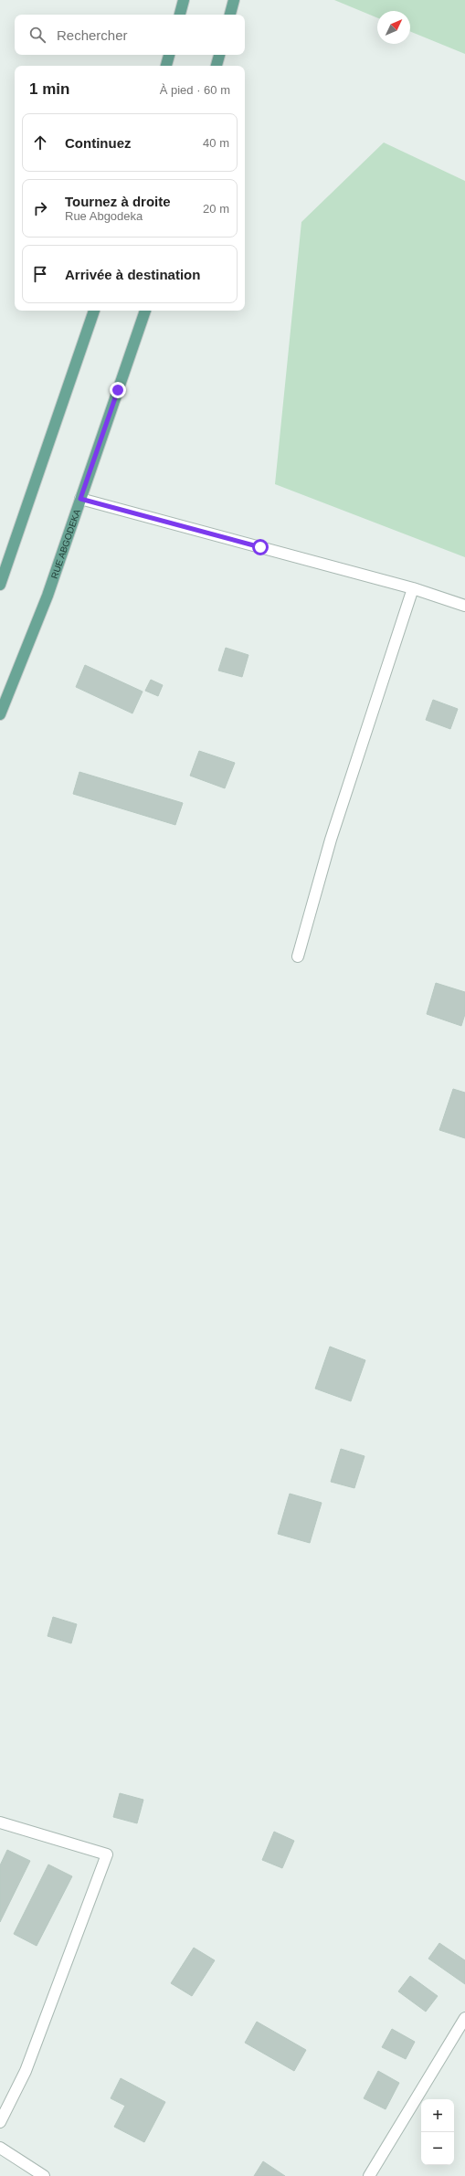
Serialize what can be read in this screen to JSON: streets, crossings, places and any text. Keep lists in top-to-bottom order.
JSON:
{
  "streets": {
    "main road": ["RUE ABGODEKA"]
  },
  "north": "top right",
  "page": {
    "search": "Rechercher",
    "heading": ["1 min", "À pied · 60 m"],
    "list": [
      ["Continuez", "40 m"],
      ["Tournez à droite", "Rue Abgodeka", "20 m"],
      "Arrivée à destination"
    ],
    "map_buttons": ["+", "−"]
  }
}
